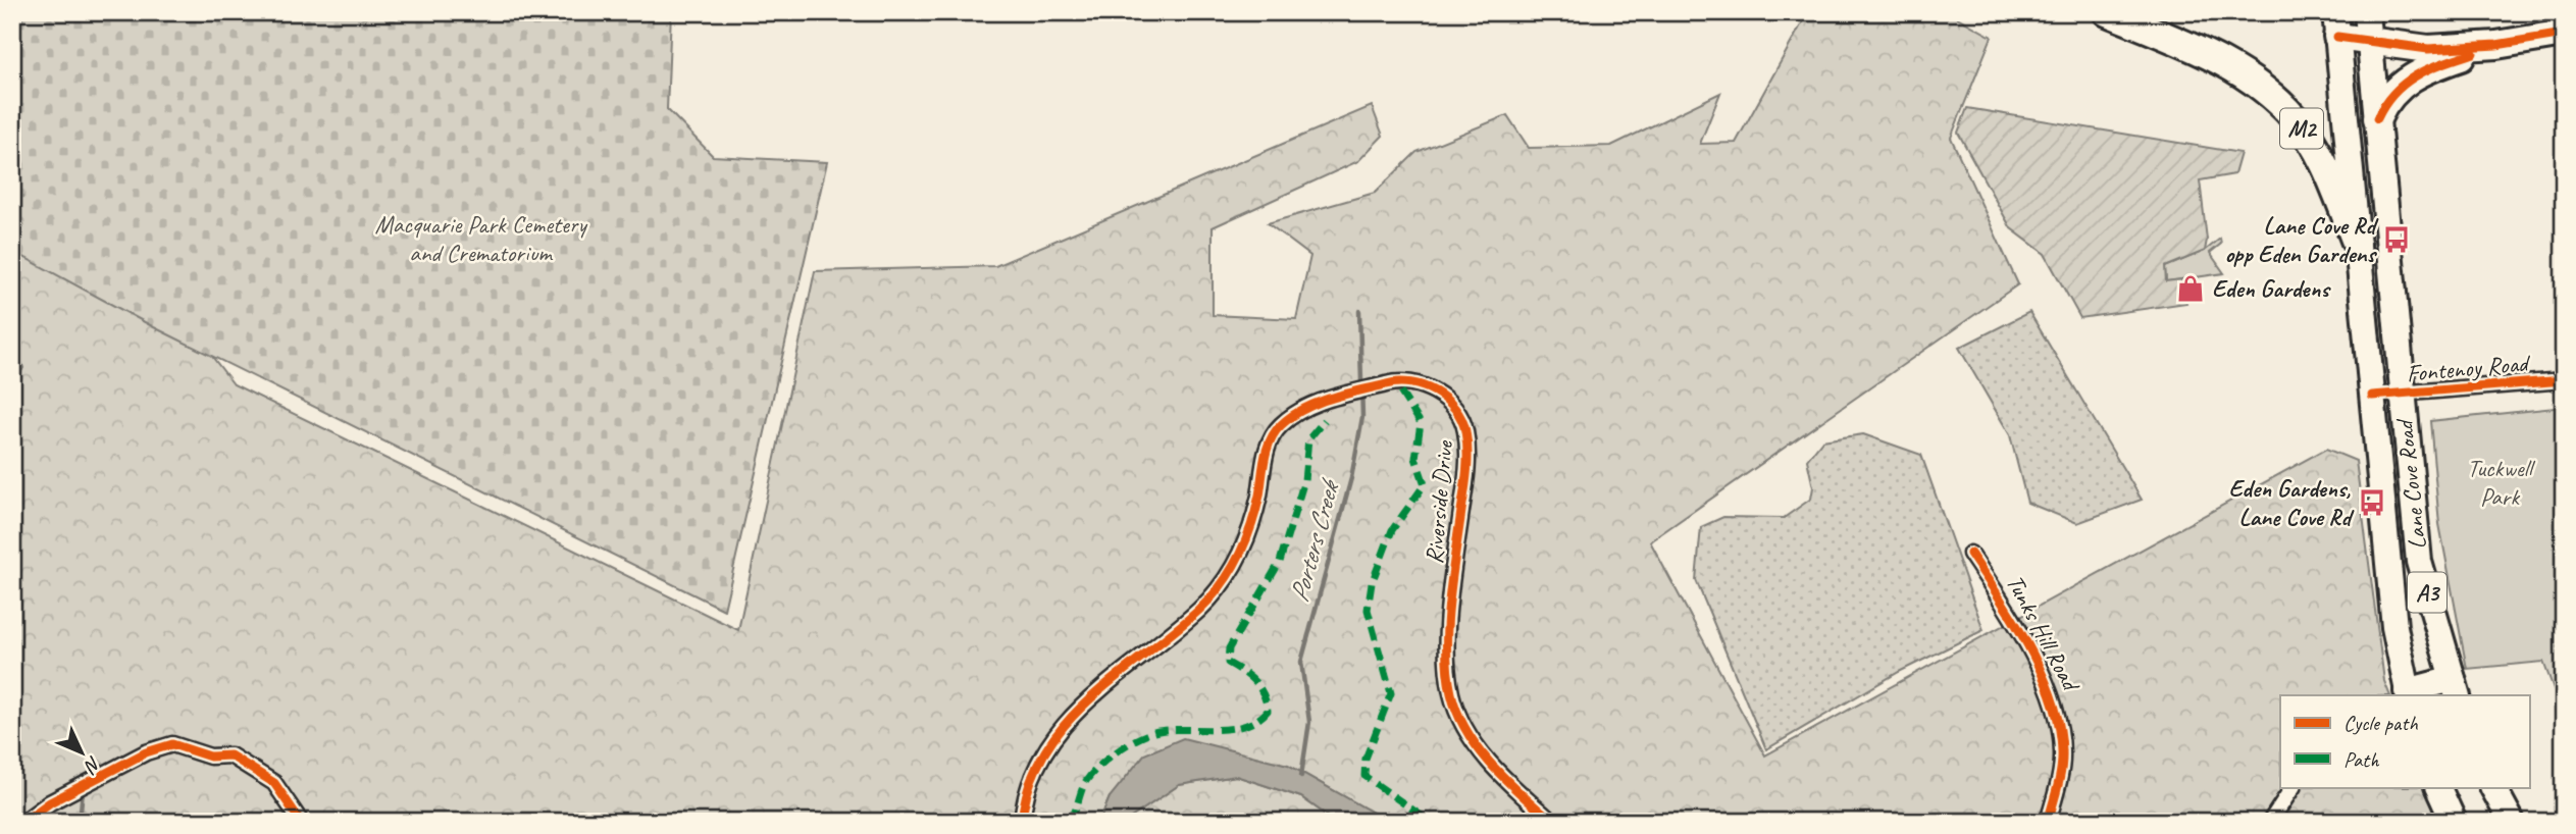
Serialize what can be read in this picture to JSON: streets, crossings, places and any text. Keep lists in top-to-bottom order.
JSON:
{
  "streets": {
    "highway": ["M2", "Lane Cove Road", "A3"],
    "street": ["Fontenoy Road", "Riverside Drive", "Tunks Hill Road"]
  },
  "crossings": [
    ["M2", "Lane Cove Road"],
    ["Fontenoy Road", "Lane Cove Road"],
    ["Lane Cove Road", "A3"]
  ],
  "water": ["Porters Creek"],
  "parks": ["Macquarie Park Cemetery and Crematorium", "Tuckwell Park"],
  "places": {
    "bus stop": ["Lane Cove Rd opp Eden Gardens", "Eden Gardens, Lane Cove Rd"],
    "shop": ["Eden Gardens"]
  },
  "legend": ["Cycle path", "Path"],
  "north": "bottom right"
}
